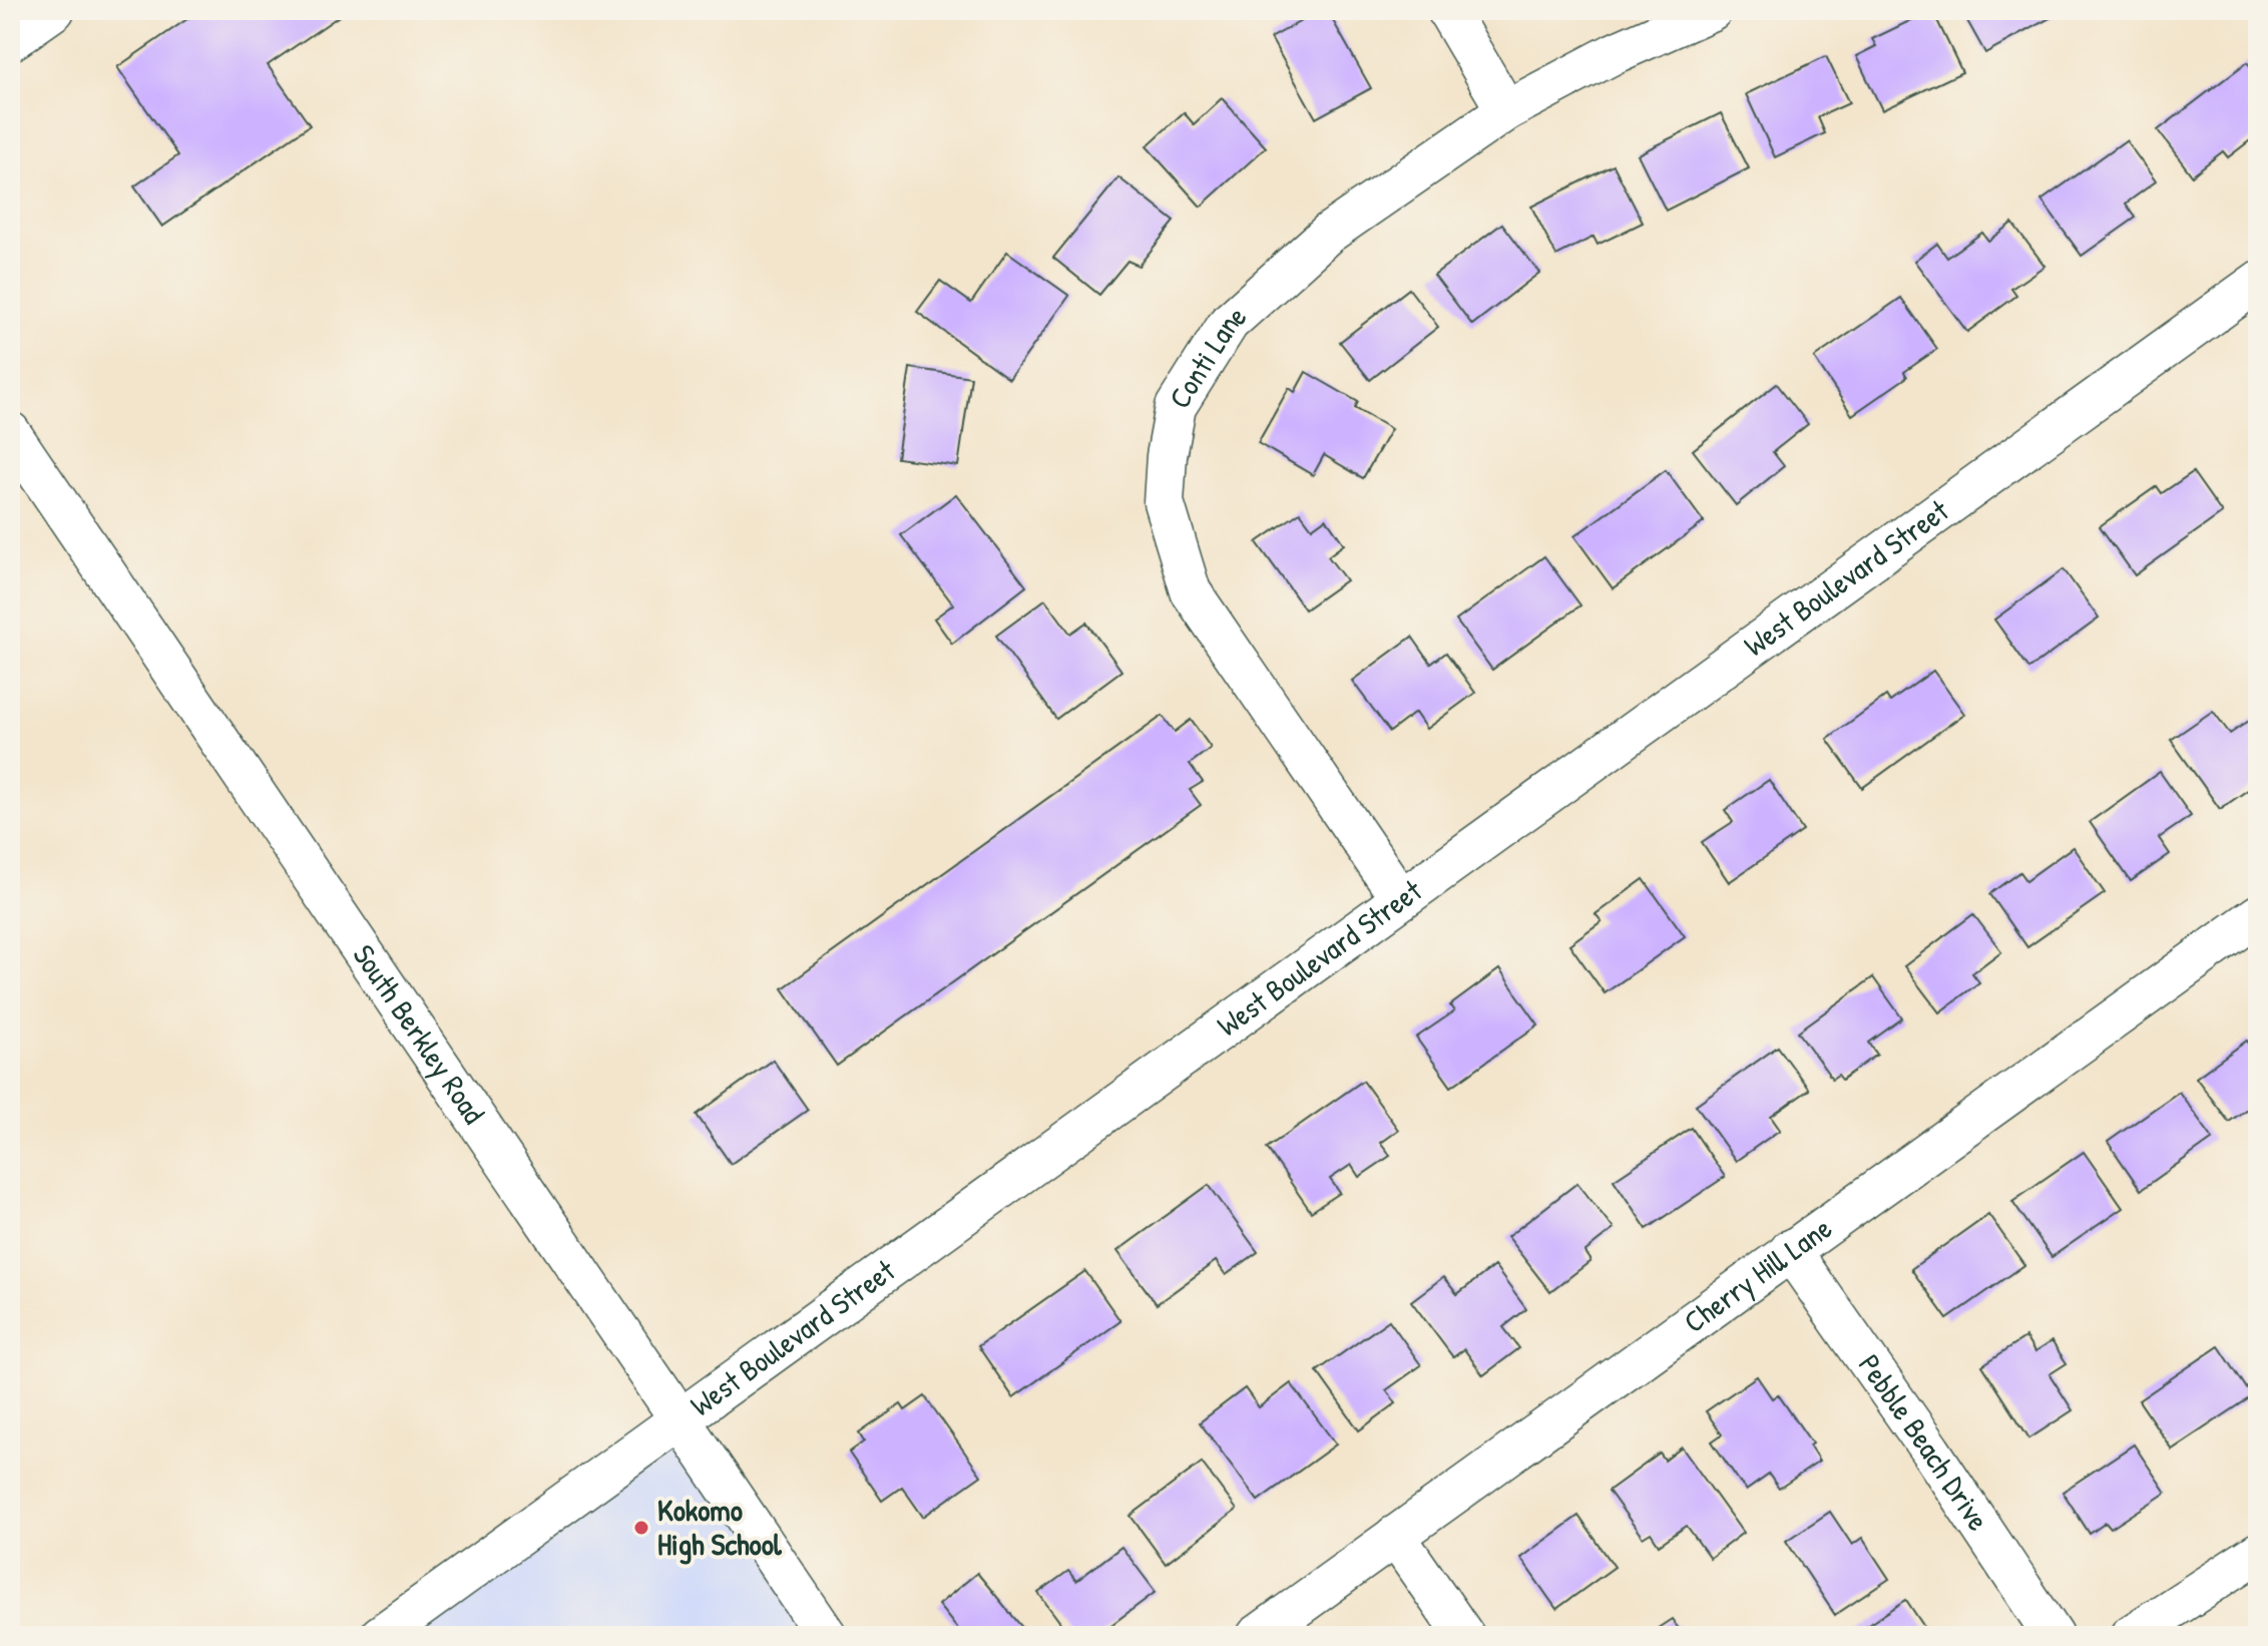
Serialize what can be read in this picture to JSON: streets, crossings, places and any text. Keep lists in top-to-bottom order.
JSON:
{
  "streets": {
    "street": [
      "Conti Lane",
      "West Boulevard Street",
      "South Berkley Road",
      "Cherry Hill Lane",
      "Pebble Beach Drive"
    ]
  },
  "crossings": [
    ["Conti Lane", "West Boulevard Street"],
    ["West Boulevard Street", "South Berkley Road"],
    ["Cherry Hill Lane", "Pebble Beach Drive"]
  ],
  "places": ["Kokomo High School"]
}
